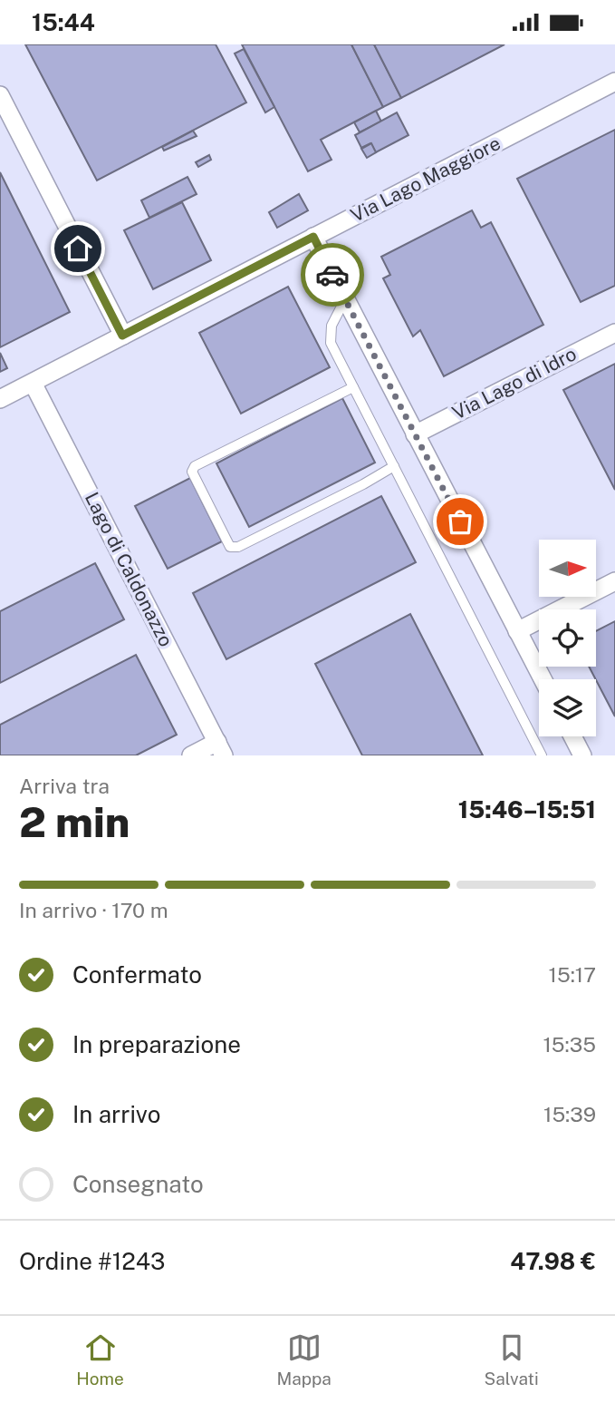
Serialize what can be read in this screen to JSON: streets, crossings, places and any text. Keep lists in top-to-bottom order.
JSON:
{
  "streets": {
    "street": ["Via Lago Maggiore", "Via Lago di Idro", "Lago di Caldonazzo"]
  },
  "crossings": [
    ["Via Lago Maggiore", "Lago di Caldonazzo"]
  ],
  "north": "right",
  "page": {
    "status": "15:44",
    "heading": ["2 min", "Arriva tra", "15:46–15:51"],
    "panel": ["Ordine #1243", "47.98 €"],
    "bar": "In arrivo · 170 m",
    "list": [
      ["Confermato", "15:17"],
      ["In preparazione", "15:35"],
      ["In arrivo", "15:39"],
      "Consegnato"
    ],
    "tabs": ["Home", "Mappa", "Salvati"]
  }
}
